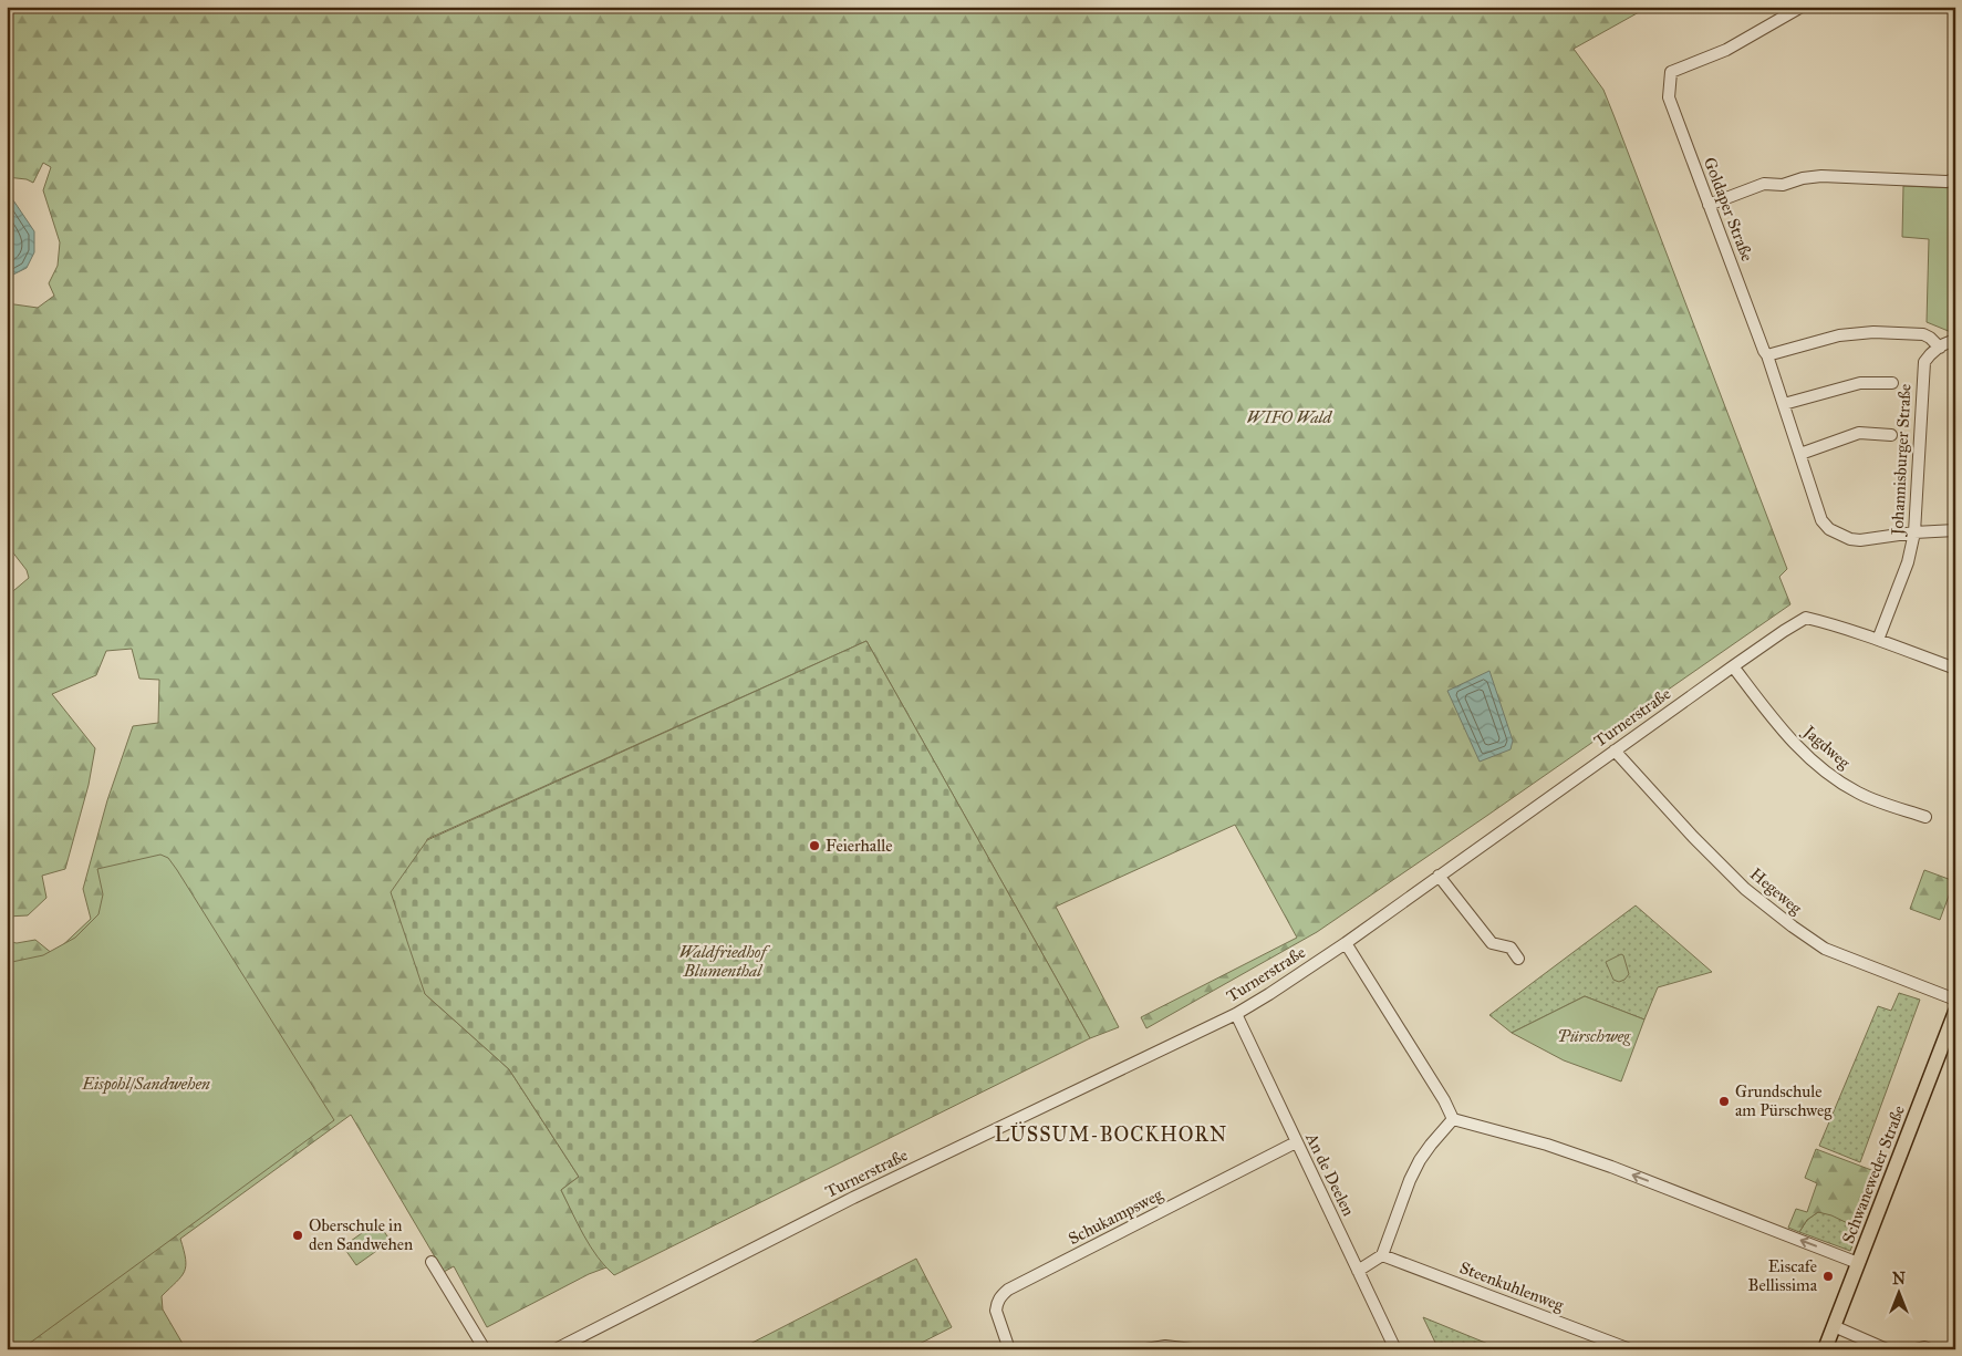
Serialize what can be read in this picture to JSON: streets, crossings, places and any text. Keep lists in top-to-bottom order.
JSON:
{
  "streets": {
    "main road": ["Schwaneweder Straße"],
    "street": [
      "Goldaper Straße",
      "Johannisburger Straße",
      "Turnerstraße",
      "Jagdweg",
      "Hegeweg",
      "An de Deelen",
      "Schukampsweg",
      "Steenkuhlenweg"
    ]
  },
  "crossings": [
    ["Goldaper Straße", "Johannisburger Straße"],
    ["Johannisburger Straße", "Turnerstraße"],
    ["Turnerstraße", "Jagdweg"],
    ["Turnerstraße", "Hegeweg"],
    ["Turnerstraße", "An de Deelen"],
    ["An de Deelen", "Schukampsweg"]
  ],
  "districts": ["LÜSSUM-BOCKHORN"],
  "parks": [
    "WIFO Wald",
    "Waldfriedhof Blumenthal",
    "Pürschweg",
    "Eispohl/Sandwehen"
  ],
  "places": [
    "Feierhalle",
    "Grundschule am Pürschweg",
    "Oberschule in den Sandwehen",
    "Eiscafe Bellissima"
  ],
  "north": "top"
}
